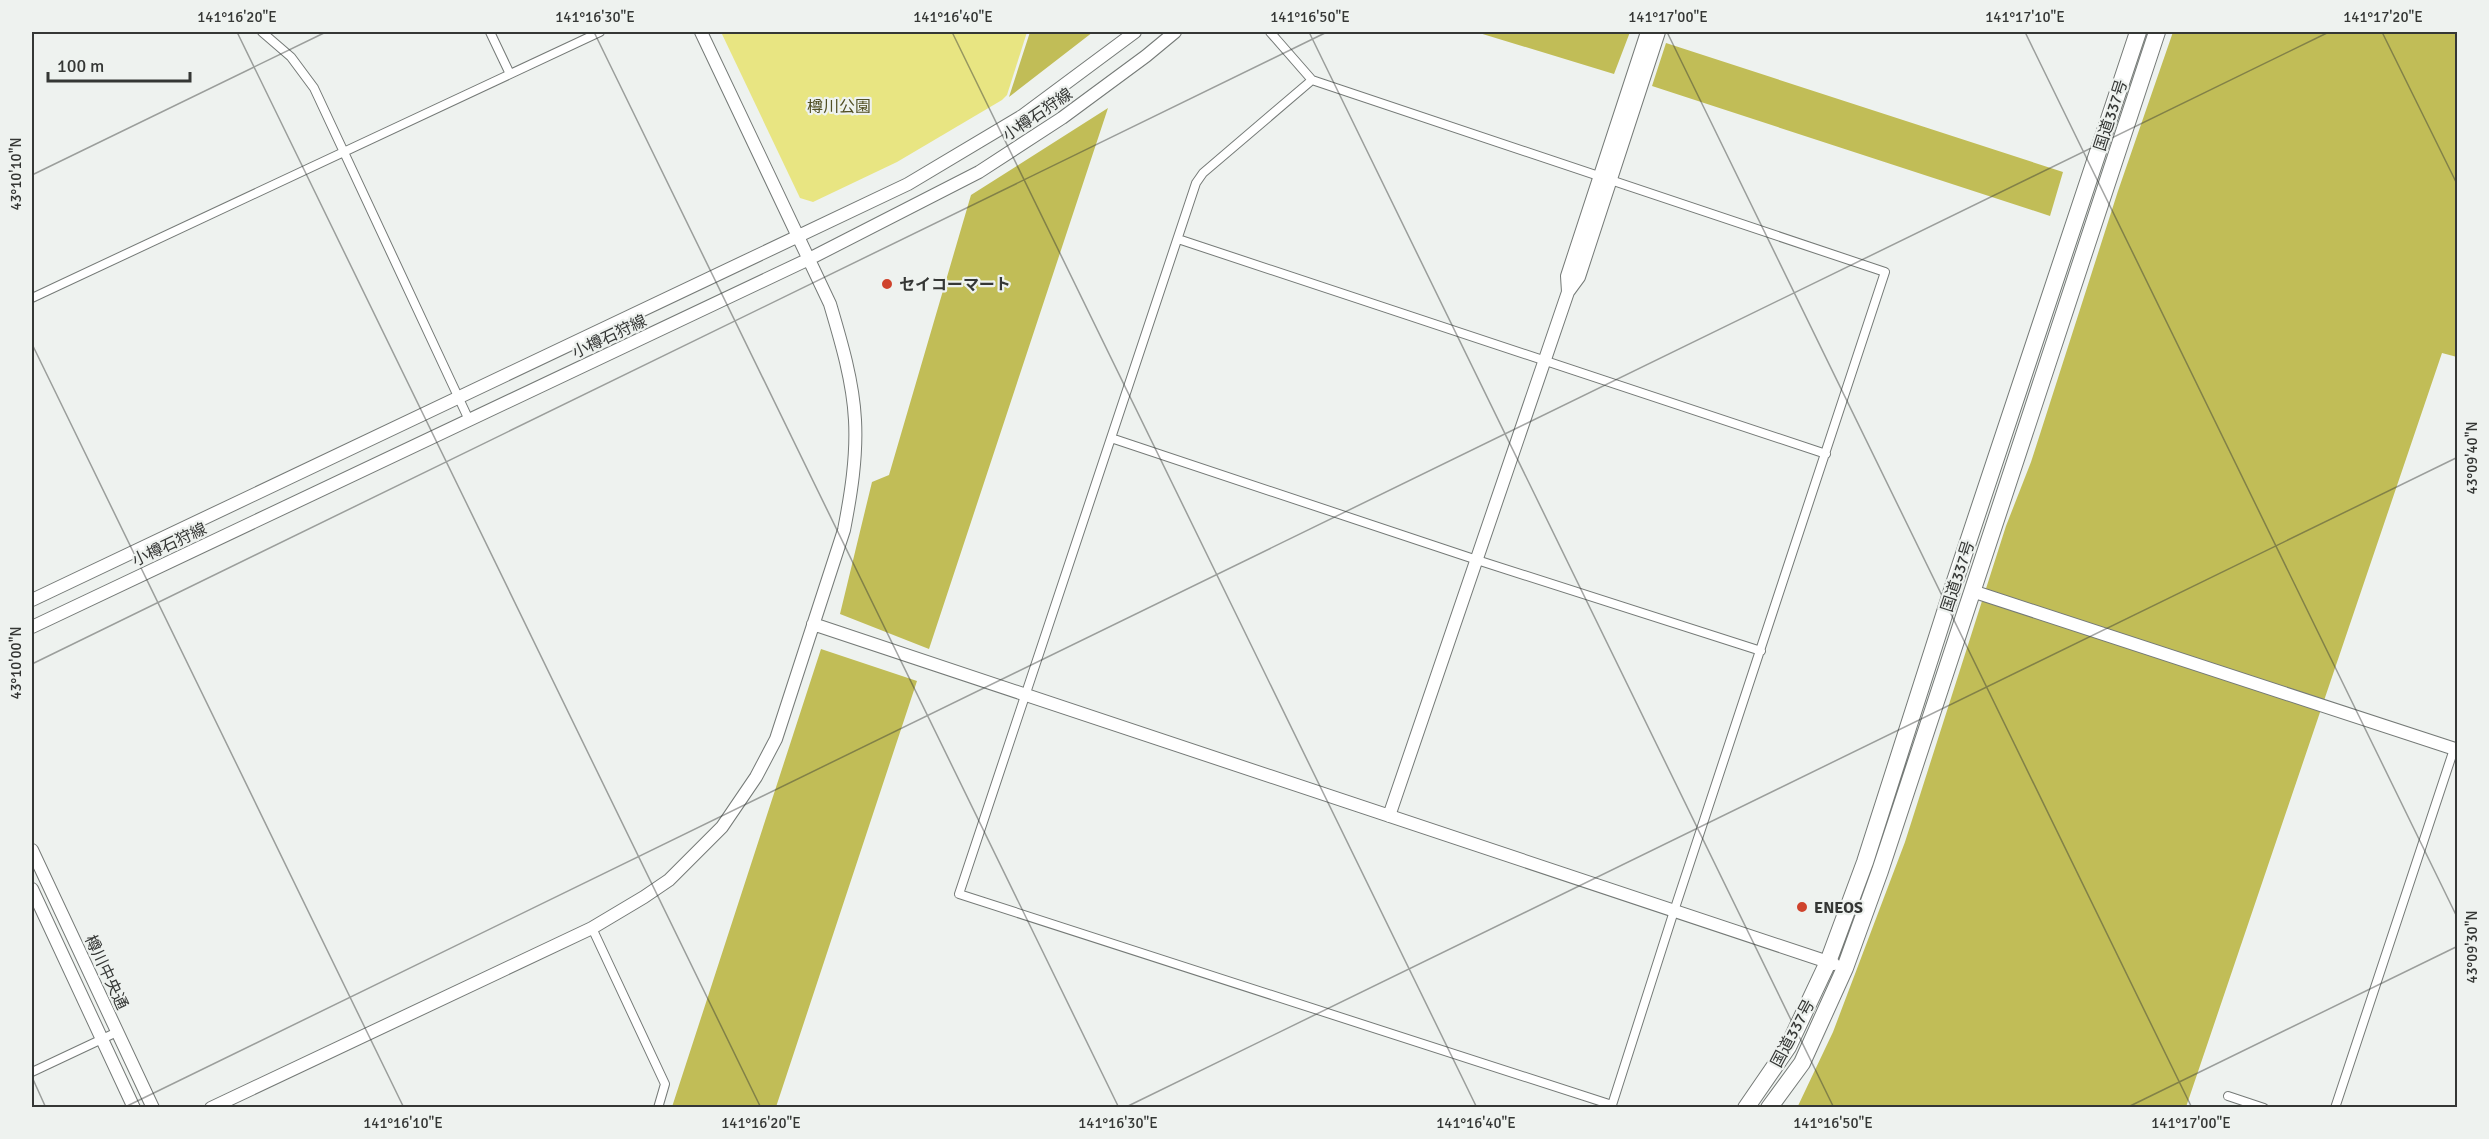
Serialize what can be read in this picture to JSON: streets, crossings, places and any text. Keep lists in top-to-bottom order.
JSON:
{
  "streets": {
    "highway": ["国道337号"],
    "street": ["小樽石狩線", "樽川中央通"]
  },
  "parks": ["樽川公園"],
  "places": ["セイコーマート", "ENEOS"],
  "scale_bar": "100 m",
  "coordinates": [
    "141°16'20\"E",
    "141°16'30\"E",
    "141°16'40\"E",
    "141°16'50\"E",
    "141°17'00\"E",
    "141°17'10\"E",
    "141°17'20\"E",
    "43°10'10\"N",
    "43°09'40\"N",
    "43°10'00\"N",
    "43°09'30\"N",
    "141°16'10\"E"
  ]
}
